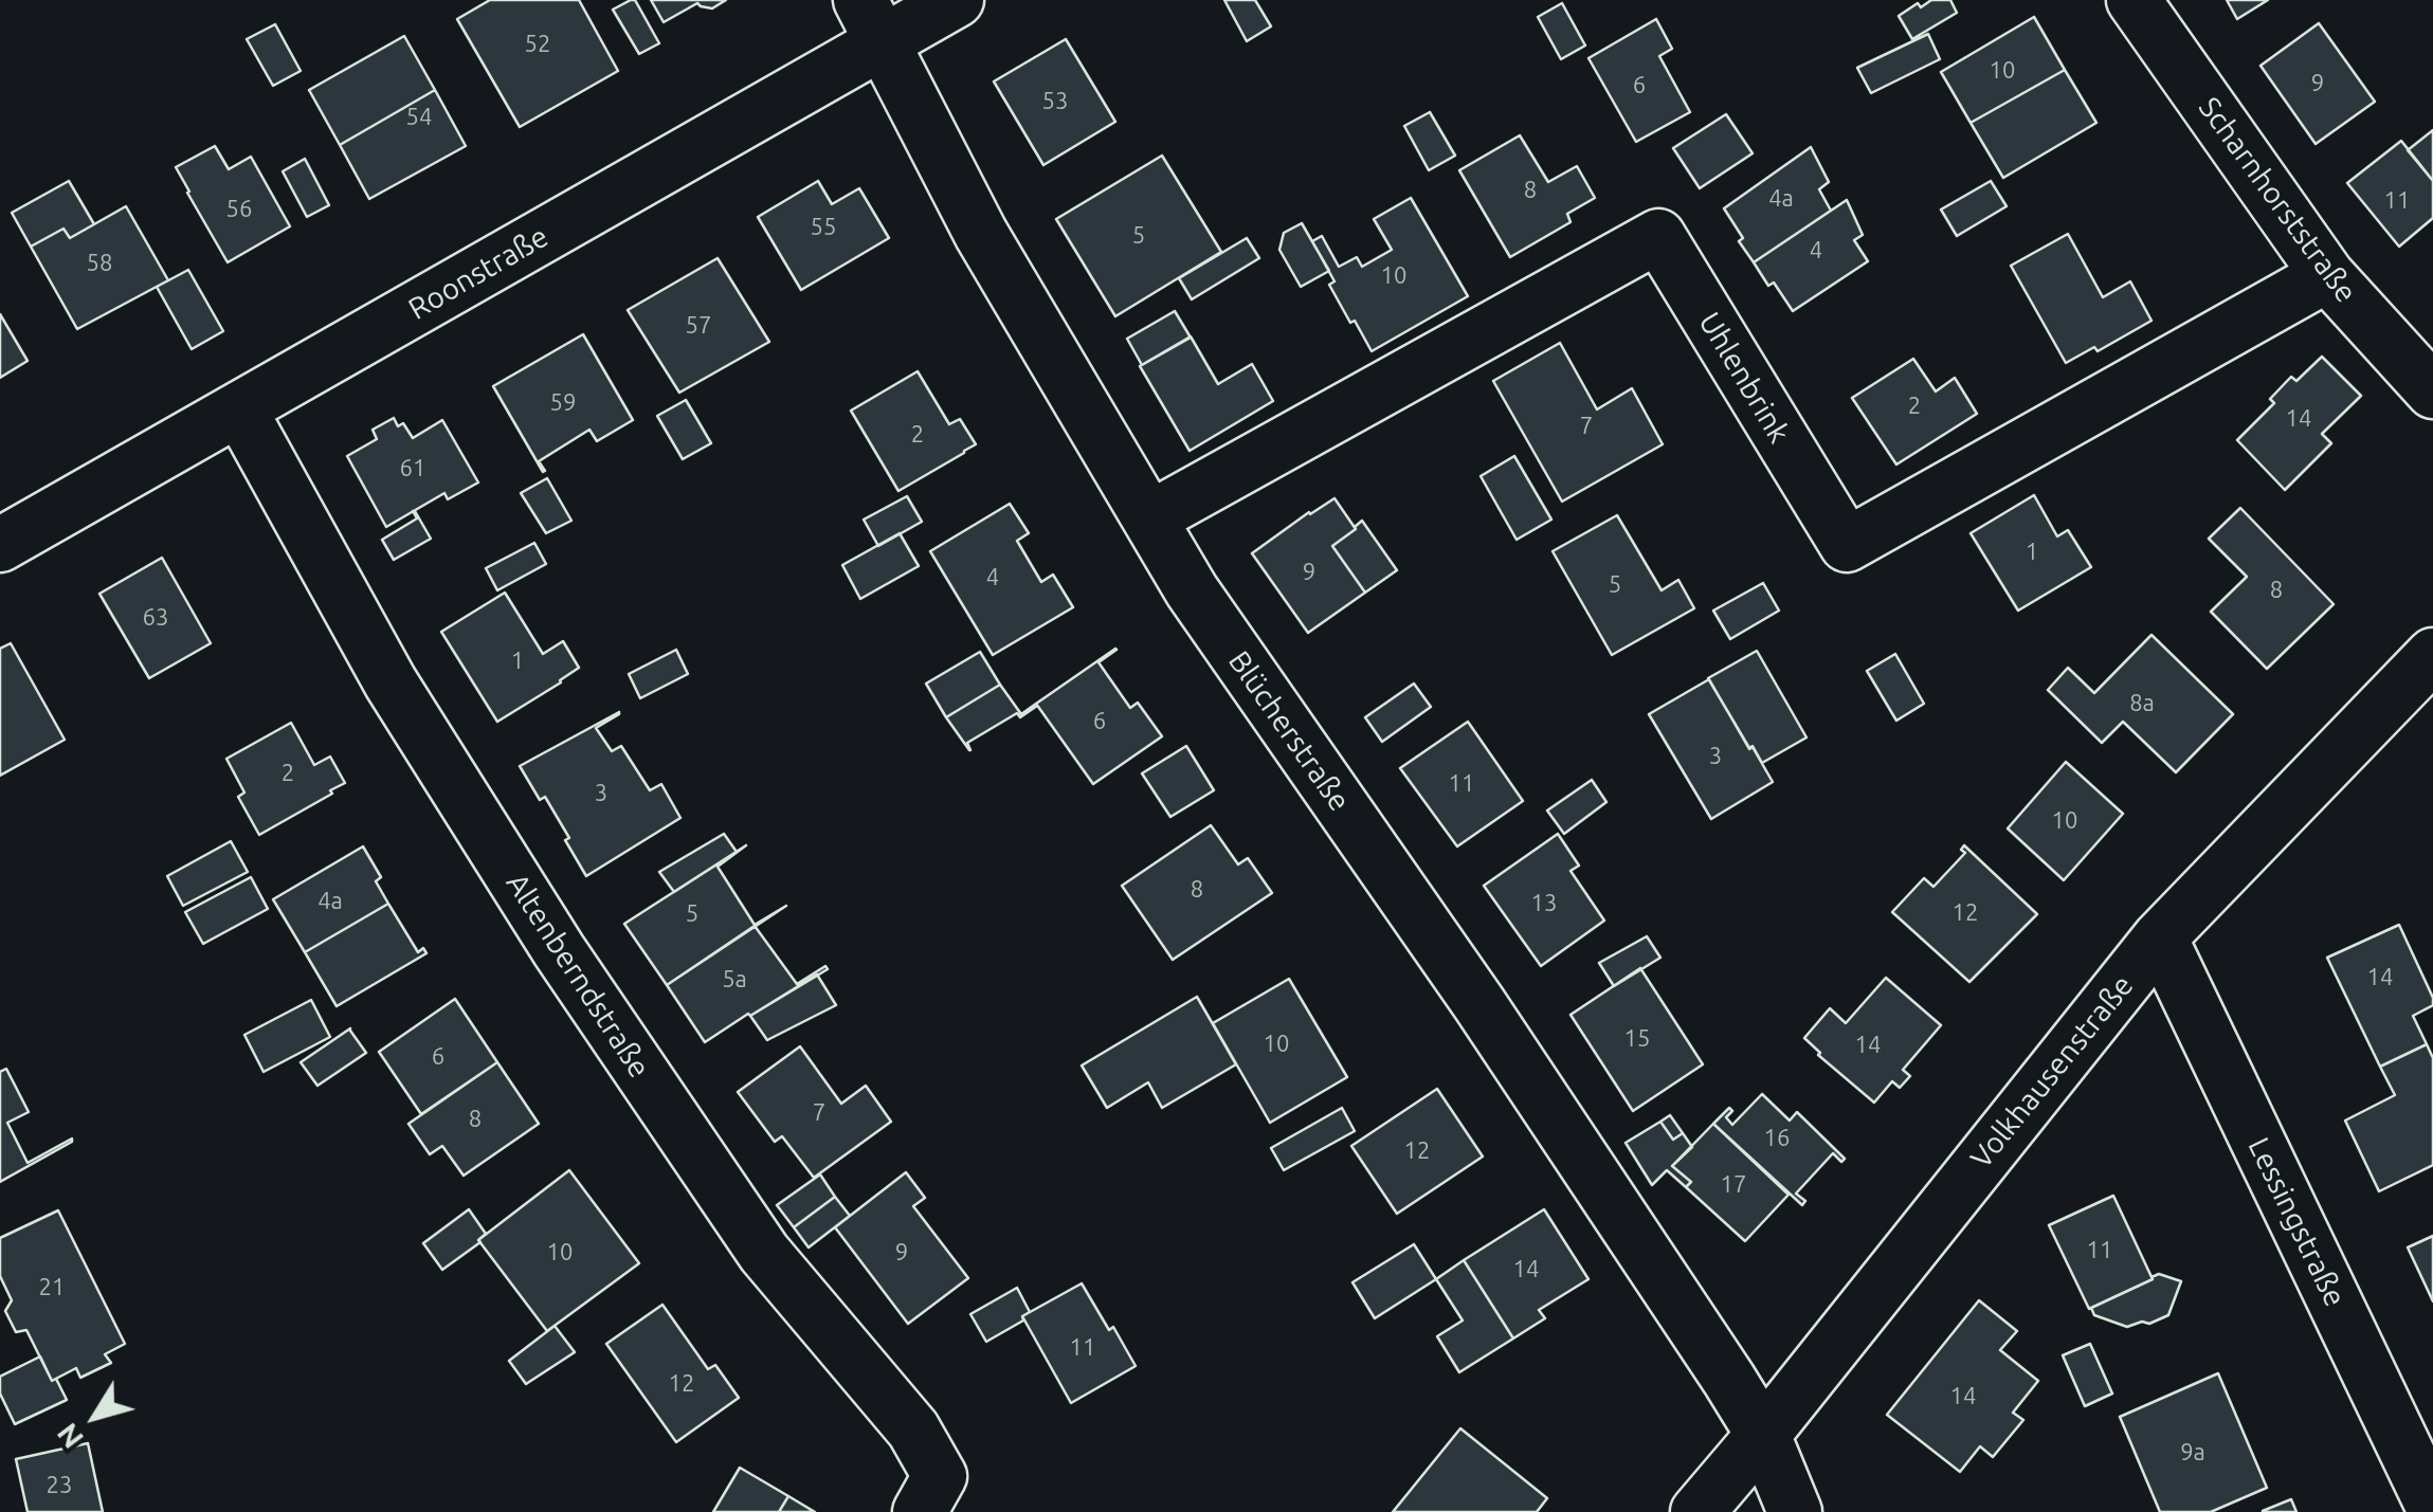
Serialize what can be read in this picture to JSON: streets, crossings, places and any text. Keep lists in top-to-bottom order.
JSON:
{
  "streets": {
    "street": [
      "Scharnhorststraße",
      "Roonstraße",
      "Uhlenbrink",
      "Blücherstraße",
      "Altenberndstraße",
      "Volkhausenstraße",
      "Lessingstraße"
    ]
  },
  "crossings": [
    ["Scharnhorststraße", "Uhlenbrink"],
    ["Roonstraße", "Blücherstraße"],
    ["Roonstraße", "Altenberndstraße"],
    ["Uhlenbrink", "Blücherstraße"],
    ["Blücherstraße", "Volkhausenstraße"],
    ["Volkhausenstraße", "Lessingstraße"]
  ],
  "house_numbers": [
    "52",
    "10",
    "9",
    "6",
    "53",
    "54",
    "8",
    "4a",
    "11",
    "56",
    "55",
    "5",
    "4",
    "58",
    "10",
    "57",
    "59",
    "2",
    "14",
    "7",
    "2",
    "61",
    "1",
    "9",
    "4",
    "5",
    "8",
    "63",
    "1",
    "8a",
    "6",
    "3",
    "2",
    "11",
    "3",
    "10",
    "8",
    "4a",
    "13",
    "12",
    "5",
    "14",
    "5a",
    "15",
    "10",
    "14",
    "6",
    "7",
    "8",
    "16",
    "12",
    "17",
    "11",
    "10",
    "9",
    "14",
    "21",
    "11",
    "12",
    "14",
    "9a",
    "23"
  ],
  "north": "bottom left"
}
